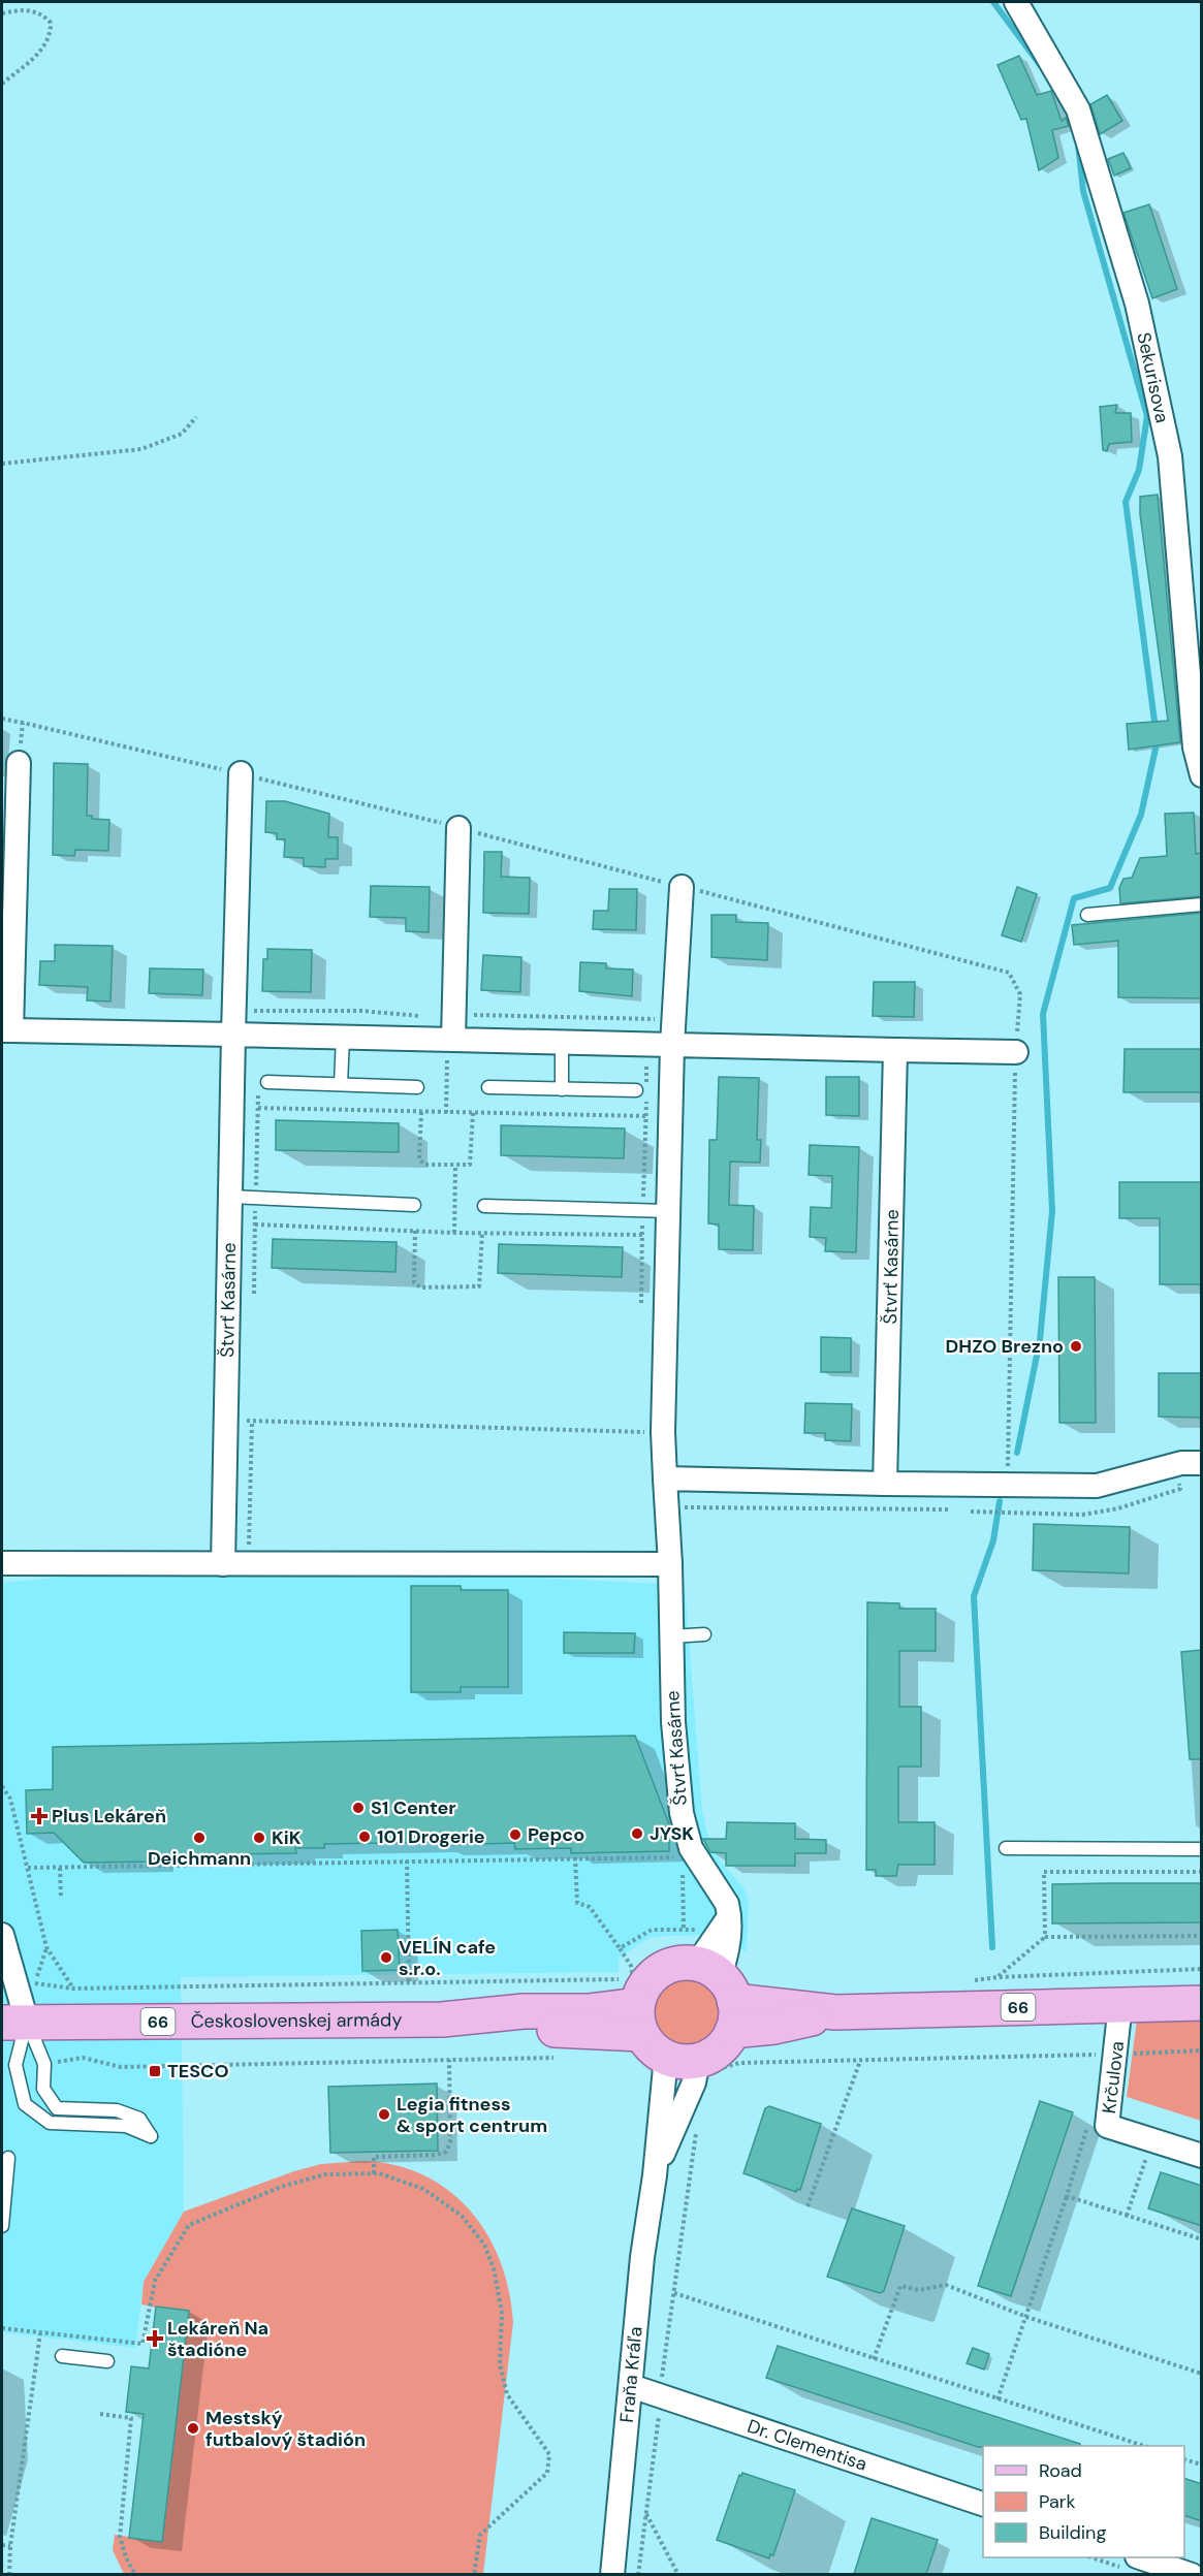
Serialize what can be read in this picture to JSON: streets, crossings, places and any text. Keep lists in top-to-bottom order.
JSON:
{
  "streets": {
    "main road": ["66", "Československej armády"],
    "street": [
      "Sekurisova",
      "Štvrť Kasárne",
      "Krčulova",
      "Fraňa Kráľa",
      "Dr. Clementisa"
    ]
  },
  "crossings": [
    ["Štvrť Kasárne", "66"],
    ["Štvrť Kasárne", "Československej armády"],
    ["Štvrť Kasárne", "Fraňa Kráľa"],
    ["66", "Československej armády"],
    ["66", "Krčulova"],
    ["66", "Fraňa Kráľa"],
    ["Československej armády", "Fraňa Kráľa"],
    ["Fraňa Kráľa", "Dr. Clementisa"]
  ],
  "places": {
    "other": [
      "DHZO Brezno",
      "S1 Center",
      "JYSK",
      "Pepco",
      "101 Drogerie",
      "Deichmann",
      "KiK",
      "VELÍN cafe s.r.o.",
      "Legia fitness & sport centrum",
      "Mestský futbalový štadión"
    ],
    "health": ["Plus Lekáreň", "Lekáreň Na štadióne"],
    "transit": ["TESCO"]
  },
  "legend": ["Road", "Park", "Building"]
}
